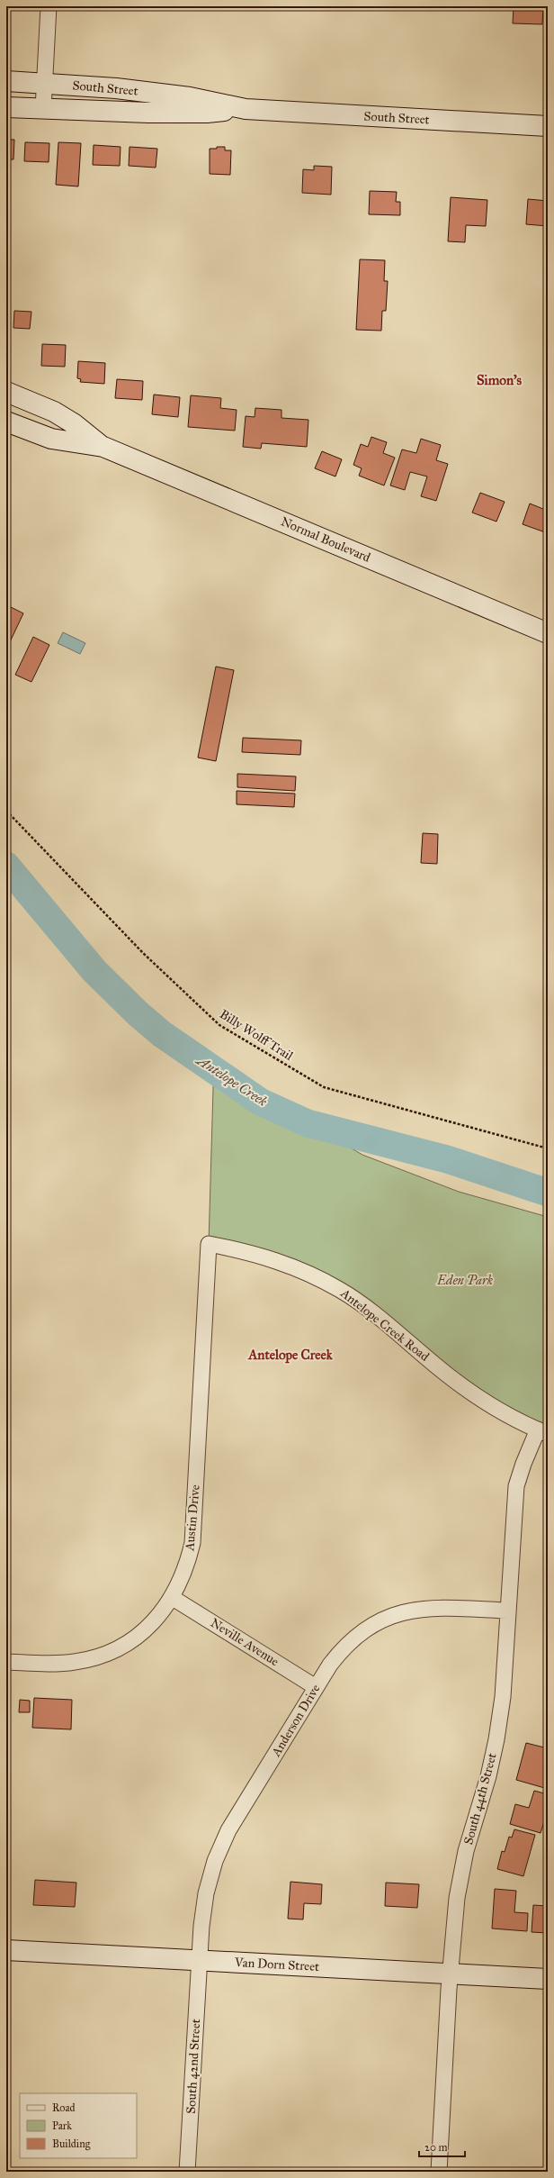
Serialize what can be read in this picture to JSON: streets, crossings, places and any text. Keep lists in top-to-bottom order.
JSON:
{
  "streets": {
    "main road": ["South Street", "Normal Boulevard", "Van Dorn Street"],
    "street": [
      "Antelope Creek Road",
      "Austin Drive",
      "Neville Avenue",
      "Anderson Drive",
      "South 44th Street",
      "South 42nd Street"
    ],
    "path": ["Billy Wolff Trail"]
  },
  "crossings": [
    ["Antelope Creek Road", "Austin Drive"],
    ["Antelope Creek Road", "South 44th Street"],
    ["Austin Drive", "Neville Avenue"],
    ["Neville Avenue", "Anderson Drive"],
    ["Anderson Drive", "South 44th Street"],
    ["Anderson Drive", "Van Dorn Street"],
    ["Anderson Drive", "South 42nd Street"],
    ["South 44th Street", "Van Dorn Street"],
    ["Van Dorn Street", "South 42nd Street"]
  ],
  "districts": ["Simon's", "Antelope Creek"],
  "water": ["Antelope Creek"],
  "parks": ["Eden Park"],
  "legend": ["Road", "Park", "Building"],
  "scale_bar": "20 m"
}
